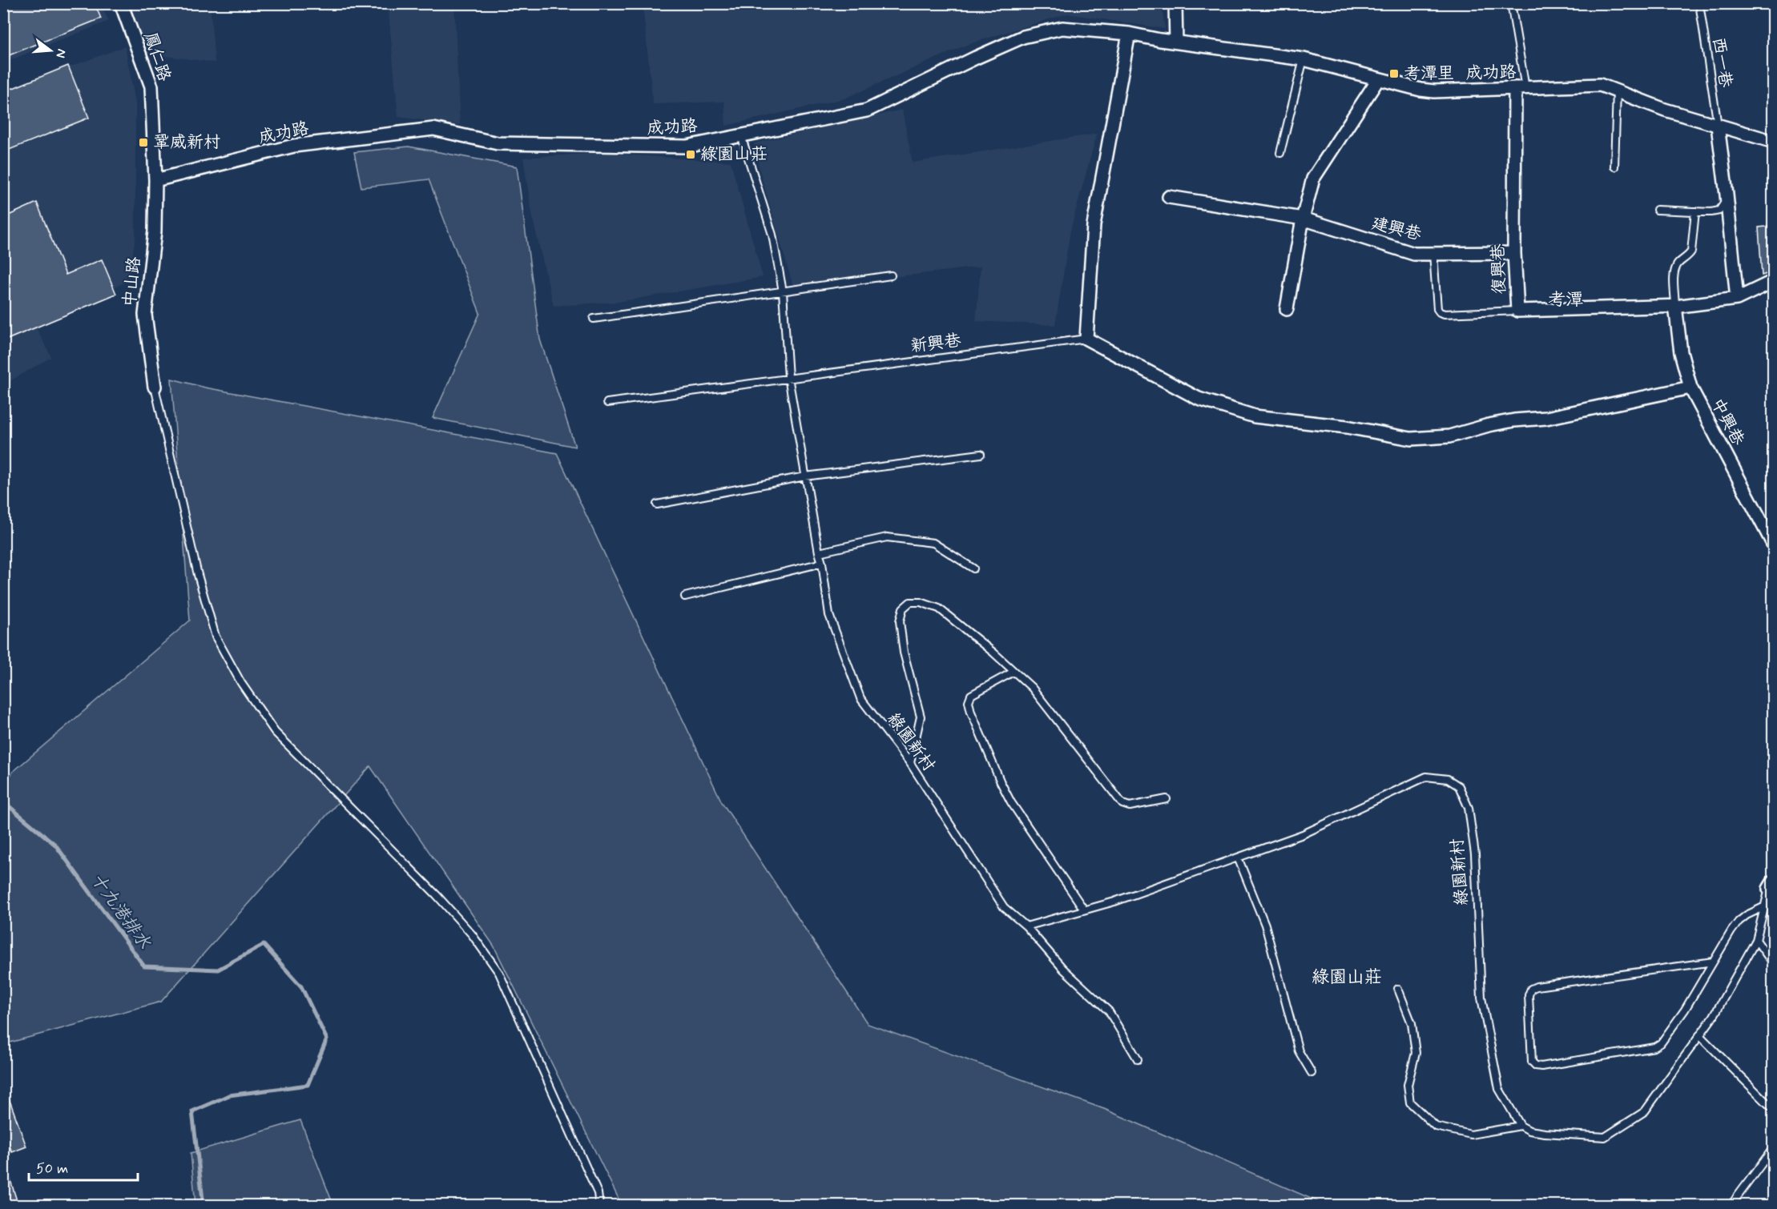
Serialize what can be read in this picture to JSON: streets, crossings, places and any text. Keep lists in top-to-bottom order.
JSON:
{
  "streets": {
    "street": [
      "鳳仁路",
      "成功路",
      "建興巷",
      "復興巷",
      "中山路",
      "中興巷"
    ],
    "lane": ["西一巷", "新興巷", "綠園新村"]
  },
  "crossings": [
    ["鳳仁路", "成功路"],
    ["鳳仁路", "中山路"],
    ["西一巷", "成功路"],
    ["成功路", "復興巷"],
    ["成功路", "中山路"],
    ["建興巷", "復興巷"]
  ],
  "districts": ["考潭", "綠園山莊"],
  "water": ["十九港排水"],
  "places": {
    "transit": ["考潭里", "鞏威新村", "綠園山莊"]
  },
  "scale_bar": "50 m",
  "north": "right"
}
